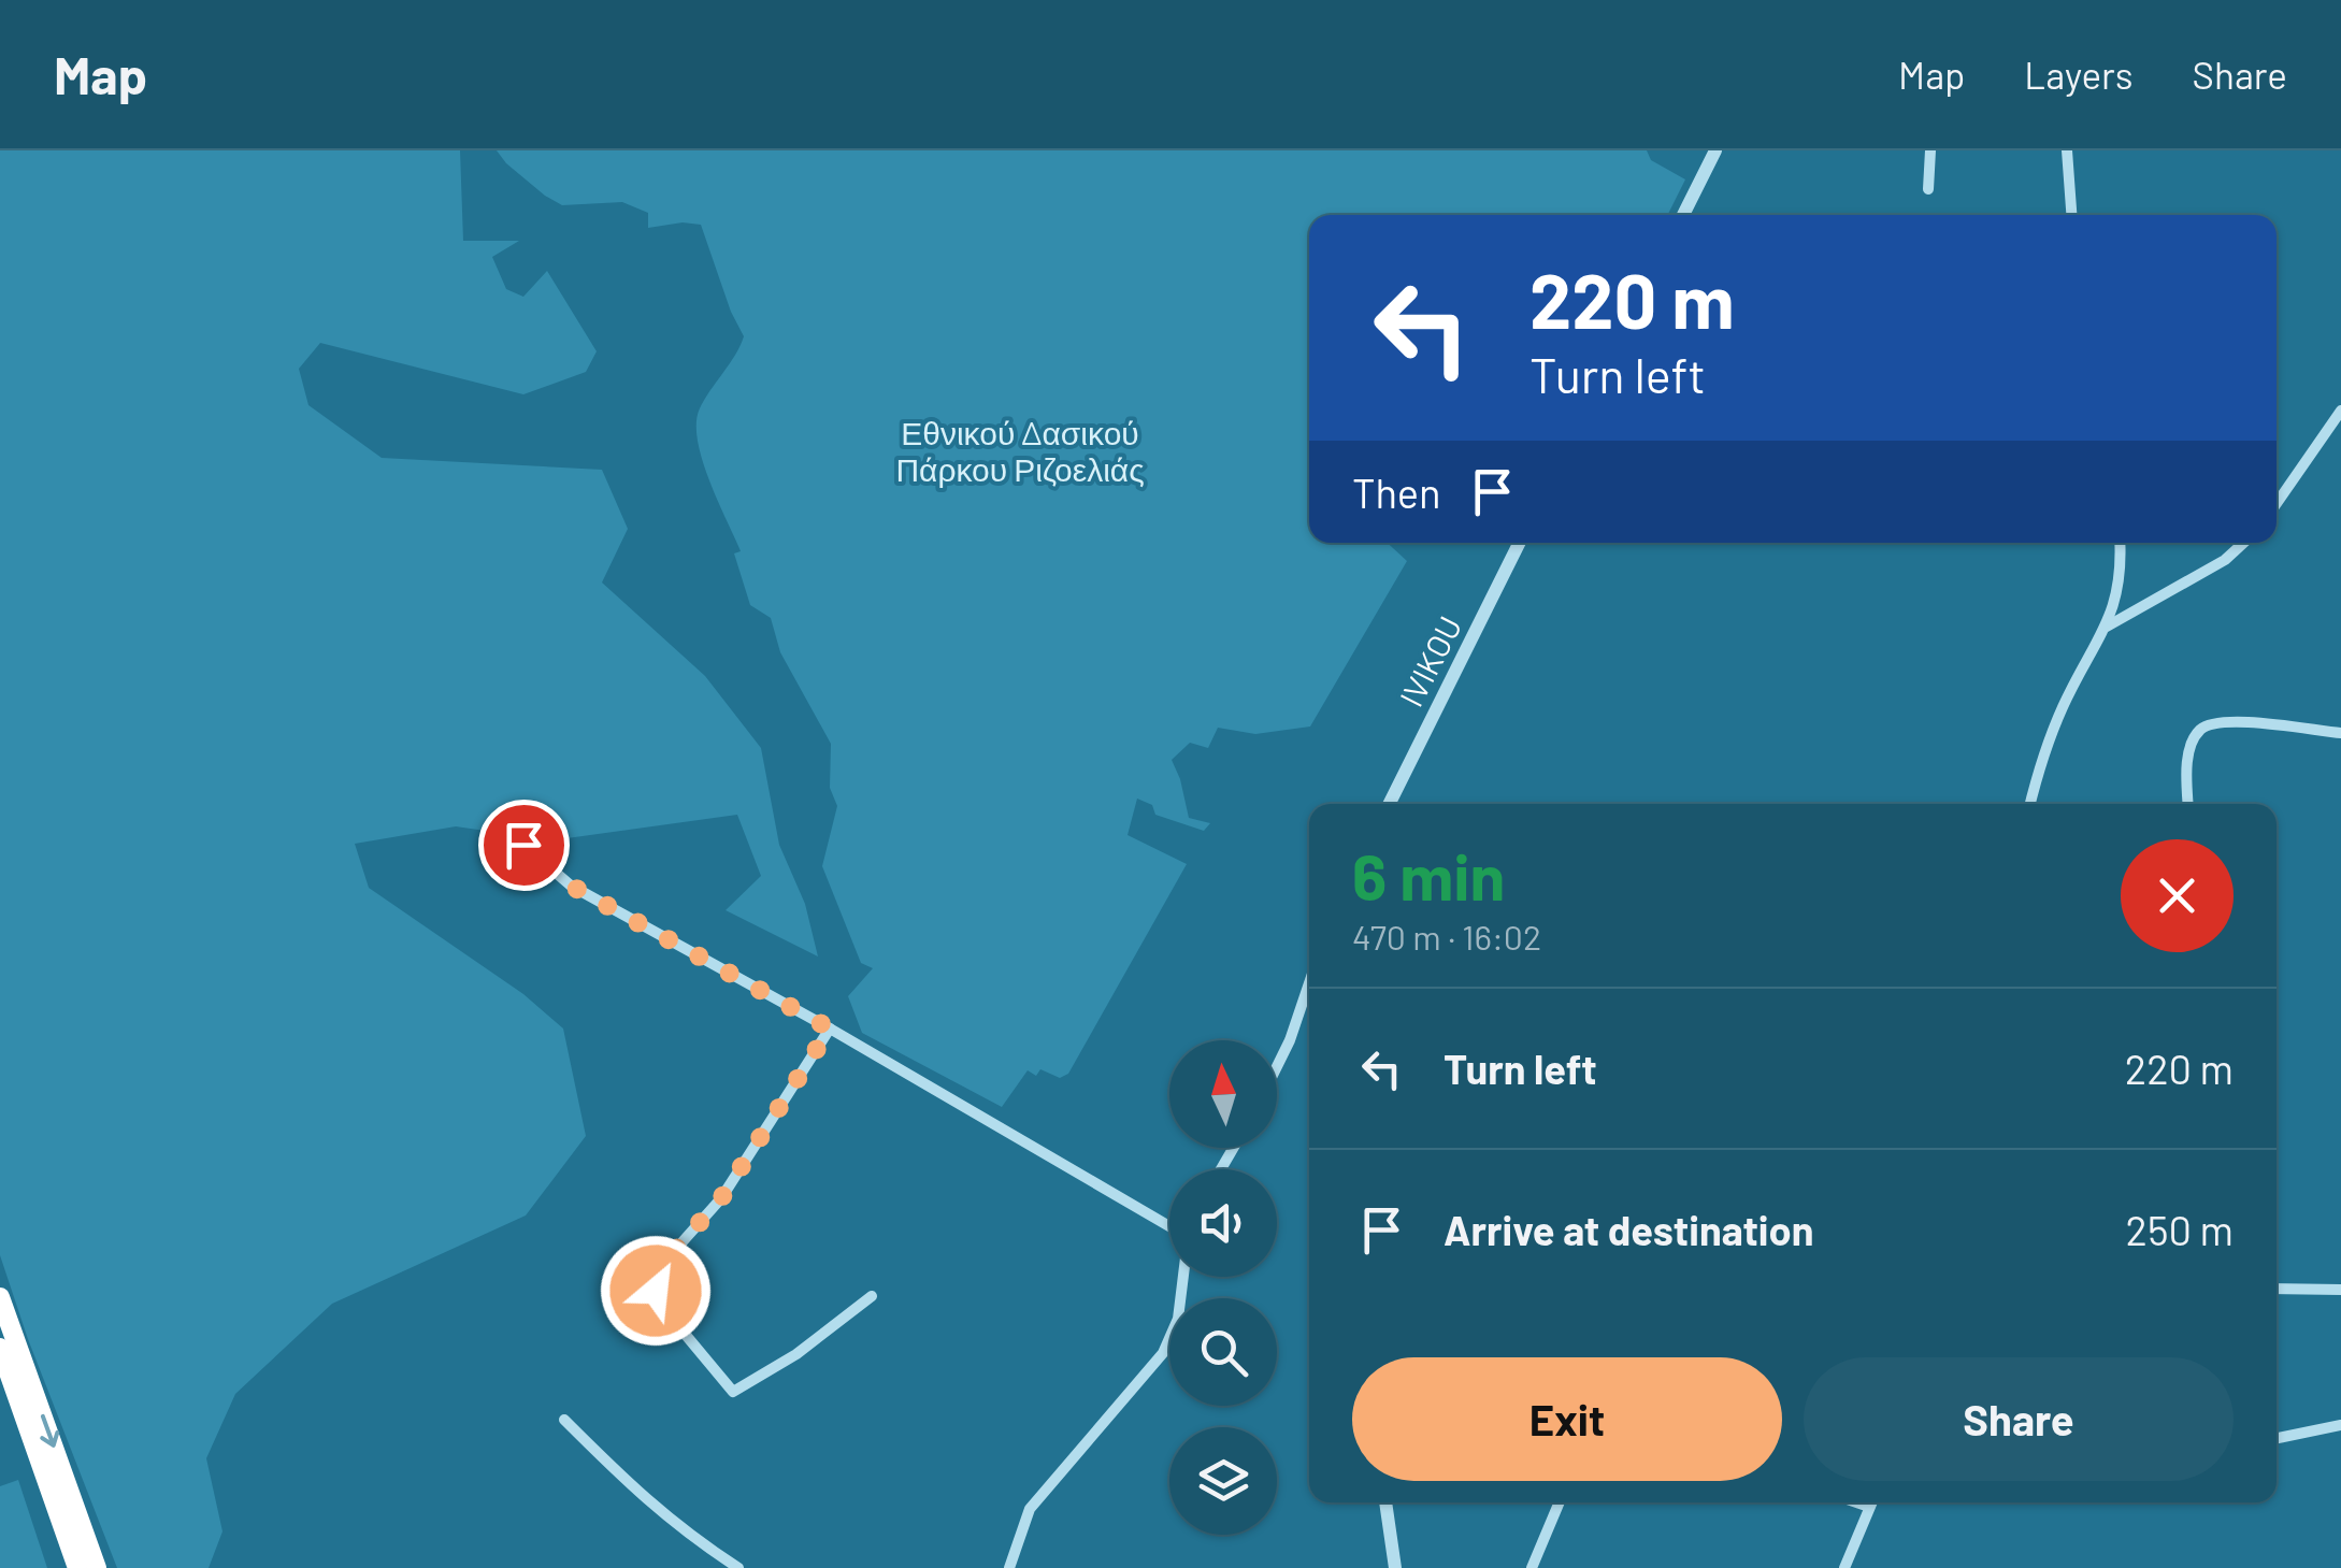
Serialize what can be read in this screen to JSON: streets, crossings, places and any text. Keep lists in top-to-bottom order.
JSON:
{
  "streets": {
    "street": ["IVIKOU"]
  },
  "parks": ["Εθνικού Δασικού Πάρκου Ριζοελιάς"],
  "north": "top",
  "page": {
    "header": "Map",
    "nav": ["Map", "Layers", "Share"],
    "turn": ["220 m", "Turn left"],
    "then": "Then",
    "heading": ["6 min", "470 m · 16:02"],
    "list": [
      {
        "name": "Turn left",
        "value": "220 m"
      },
      {
        "name": "Arrive at destination",
        "value": "250 m"
      }
    ],
    "buttons": ["Exit", "Share"]
  }
}
